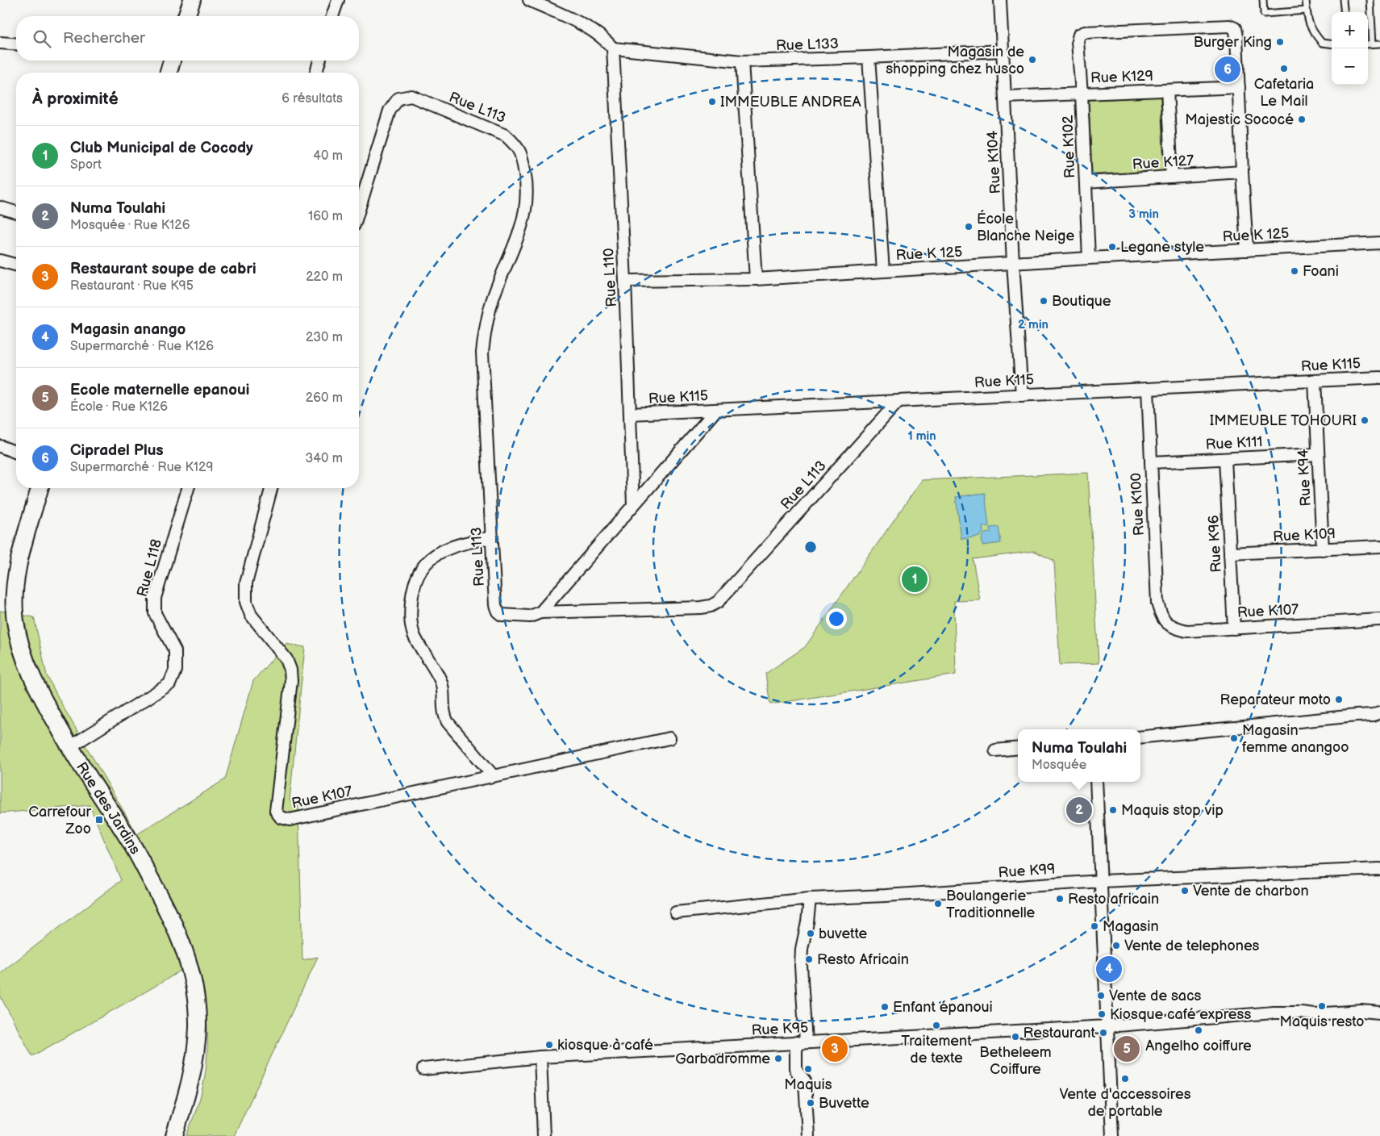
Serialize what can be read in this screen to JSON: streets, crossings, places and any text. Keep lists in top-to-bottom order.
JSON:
{
  "streets": {
    "main road": ["Rue des Jardins"],
    "street": [
      "Rue L133",
      "Rue K129",
      "Rue L113",
      "Rue K102",
      "Rue K104",
      "Rue K127",
      "Rue K 125",
      "Rue L110",
      "Rue K115",
      "Rue K111",
      "Rue K94",
      "Rue K100",
      "Rue K109",
      "Rue K96",
      "Rue L118",
      "Rue K107",
      "Rue K99",
      "Rue K95"
    ]
  },
  "crossings": [
    ["Rue L133", "Rue K104"],
    ["Rue L133", "Rue L110"],
    ["Rue K129", "Rue K102"],
    ["Rue K129", "Rue K104"],
    ["Rue L113", "Rue K115"],
    ["Rue K102", "Rue K127"],
    ["Rue K102", "Rue K 125"],
    ["Rue K104", "Rue K 125"],
    ["Rue K104", "Rue K115"],
    ["Rue K 125", "Rue L110"],
    ["Rue L110", "Rue K115"],
    ["Rue K115", "Rue K94"],
    ["Rue K115", "Rue K100"],
    ["Rue K111", "Rue K94"],
    ["Rue K111", "Rue K100"],
    ["Rue K111", "Rue K96"],
    ["Rue K94", "Rue K109"],
    ["Rue K100", "Rue K107"],
    ["Rue K109", "Rue K96"],
    ["Rue K96", "Rue K107"],
    ["Rue L118", "Rue des Jardins"]
  ],
  "places": {
    "other": [
      "Burger King",
      "Magasin de shopping chez husco",
      "Cafetaria Le Mail",
      "IMMEUBLE ANDREA",
      "Majestic Sococé",
      "École Blanche Neige",
      "Legane style",
      "Foani",
      "Boutique",
      "IMMEUBLE TOHOURI",
      "Reparateur moto",
      "Magasin femme anangoo",
      "Maquis stop vip",
      "Vente de charbon",
      "Resto africain",
      "Boulangerie Traditionnelle",
      "Magasin",
      "buvette",
      "Vente de telephones",
      "Resto Africain",
      "Vente de sacs",
      "Maquis resto",
      "Enfant épanoui",
      "Kiosque café express",
      "Traitement de texte",
      "Angelho coiffure",
      "Restaurant",
      "Betheleem Coiffure",
      "kiosque à café",
      "Garbadromme",
      "Maquis",
      "Vente d'accessoires de portable",
      "Buvette"
    ],
    "transit": ["Carrefour Zoo"]
  },
  "page": {
    "map_buttons": ["+", "−"],
    "search": "Rechercher",
    "pins": [
      "6",
      "1",
      "2",
      "4",
      "3",
      "5"
    ],
    "heading": ["À proximité", "6 résultats"],
    "list": [
      {
        "mark": "1",
        "name": "Club Municipal de Cocody",
        "note": "Sport",
        "value": "40 m"
      },
      {
        "mark": "2",
        "name": "Numa Toulahi",
        "note": "Mosquée · Rue K126",
        "value": "160 m"
      },
      {
        "mark": "3",
        "name": "Restaurant soupe de cabri",
        "note": "Restaurant · Rue K95",
        "value": "220 m"
      },
      {
        "mark": "4",
        "name": "Magasin anango",
        "note": "Supermarché · Rue K126",
        "value": "230 m"
      },
      {
        "mark": "5",
        "name": "Ecole maternelle epanoui",
        "note": "École · Rue K126",
        "value": "260 m"
      },
      {
        "mark": "6",
        "name": "Cipradel Plus",
        "note": "Supermarché · Rue K129",
        "value": "340 m"
      }
    ],
    "popup": ["Numa Toulahi", "Mosquée"]
  },
  "rings": ["3 min", "2 min", "1 min"]
}
